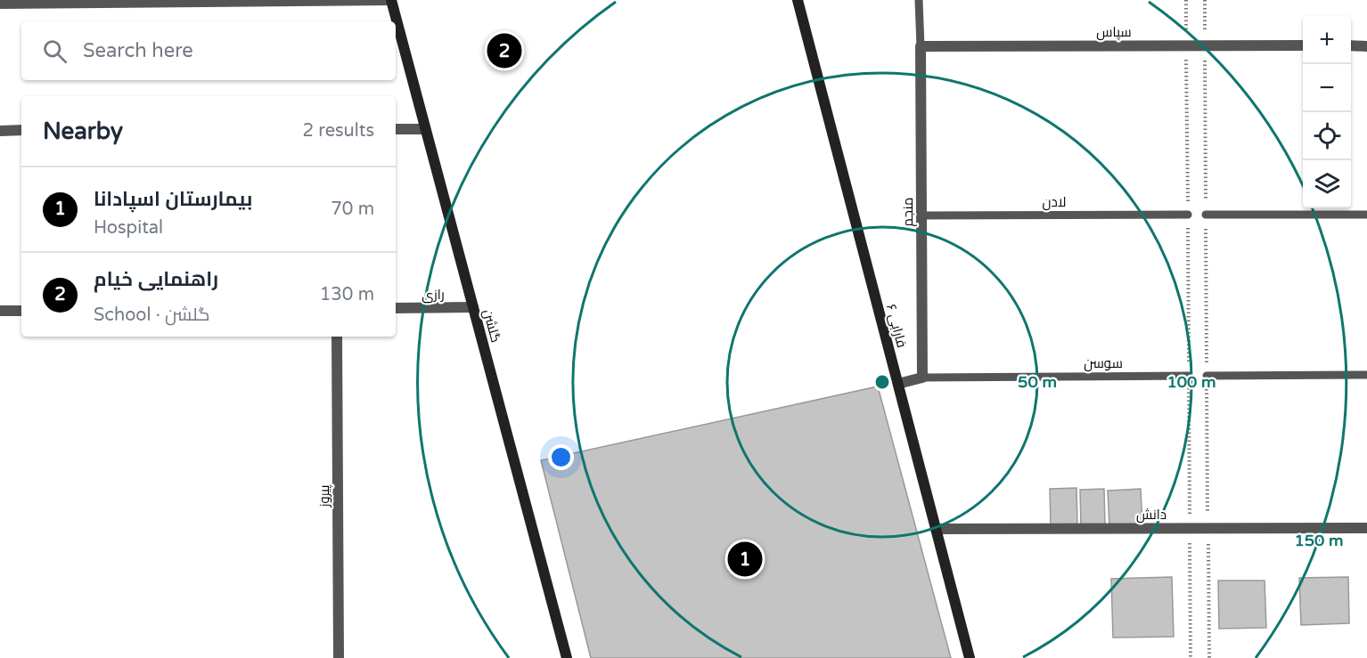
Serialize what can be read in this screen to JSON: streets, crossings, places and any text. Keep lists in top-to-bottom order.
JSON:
{
  "streets": {
    "street": [
      "سپاس",
      "منجم",
      "رازی",
      "گلشن",
      "فارابی ۶",
      "پیروز",
      "دانش"
    ],
    "lane": ["لادن", "سوسن"]
  },
  "crossings": [
    ["سپاس", "منجم"],
    ["لادن", "منجم"],
    ["منجم", "سوسن"],
    ["رازی", "گلشن"],
    ["فارابی ۶", "دانش"]
  ],
  "page": {
    "map_buttons": ["+", "−"],
    "search": "Search here",
    "pins": ["2", "1"],
    "heading": ["Nearby", "2 results"],
    "list": [
      {
        "mark": "1",
        "name": "بیمارستان اسپادانا",
        "note": "Hospital",
        "value": "70 m"
      },
      {
        "mark": "2",
        "name": "راهنمایی خیام",
        "note": "School · گلشن",
        "value": "130 m"
      }
    ]
  },
  "rings": ["50 m", "100 m", "150 m"]
}
